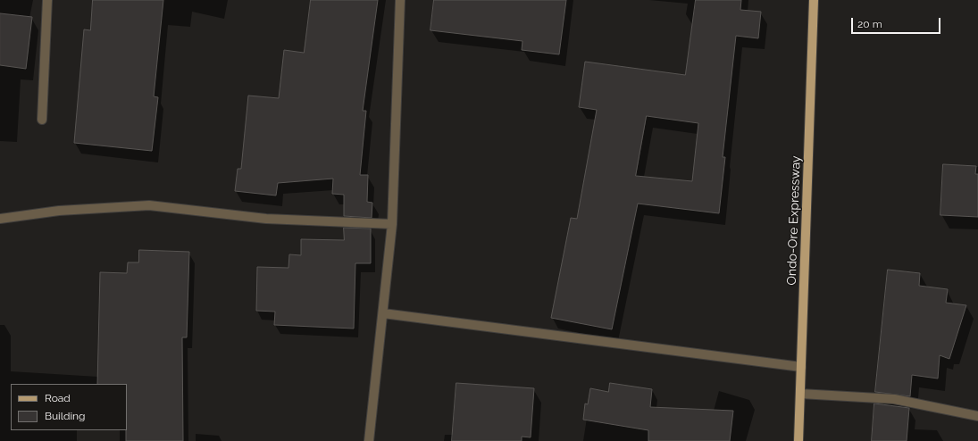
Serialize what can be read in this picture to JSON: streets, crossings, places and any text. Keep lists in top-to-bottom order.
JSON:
{
  "streets": {
    "main road": ["Ondo-Ore Expressway"]
  },
  "legend": ["Road", "Building"],
  "scale_bar": "20 m"
}
